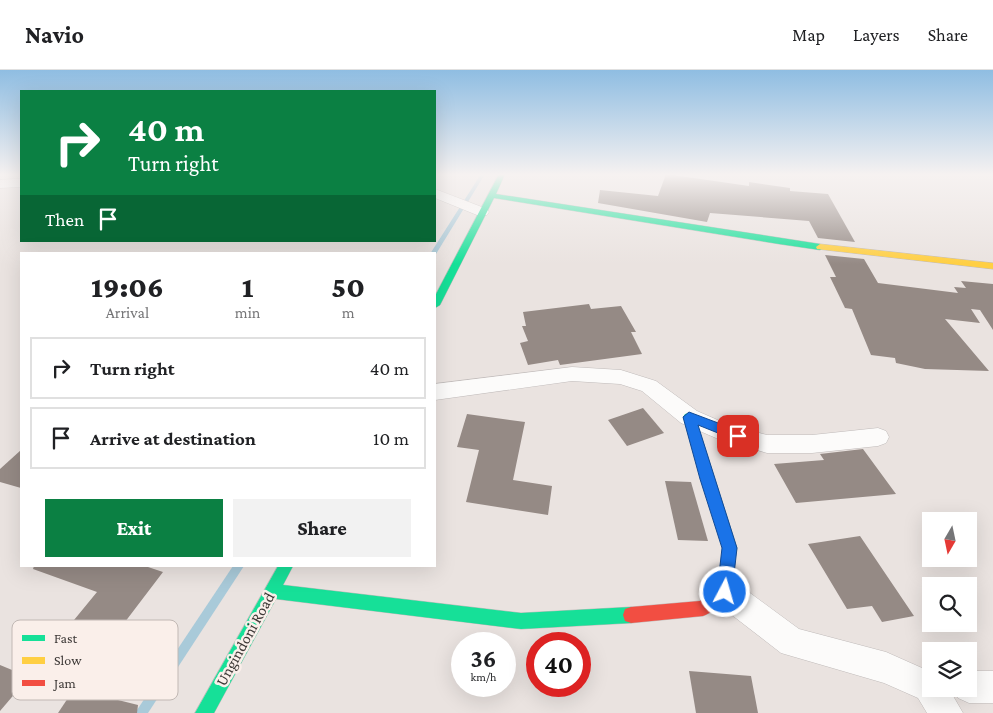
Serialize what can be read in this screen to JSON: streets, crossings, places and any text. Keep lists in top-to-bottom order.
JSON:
{
  "streets": {
    "street": ["Ungindoni Road"]
  },
  "legend": ["Fast", "Slow", "Jam"],
  "north": "bottom",
  "page": {
    "header": "Navio",
    "nav": ["Map", "Layers", "Share"],
    "turn": ["40 m", "Turn right"],
    "then": "Then",
    "eta": [
      "19:06",
      "Arrival",
      "1",
      "min",
      "50",
      "m"
    ],
    "list": [
      {
        "name": "Turn right",
        "value": "40 m"
      },
      {
        "name": "Arrive at destination",
        "value": "10 m"
      }
    ],
    "buttons": ["Exit", "Share"],
    "speed": "36 km/h",
    "limit": "40"
  }
}
